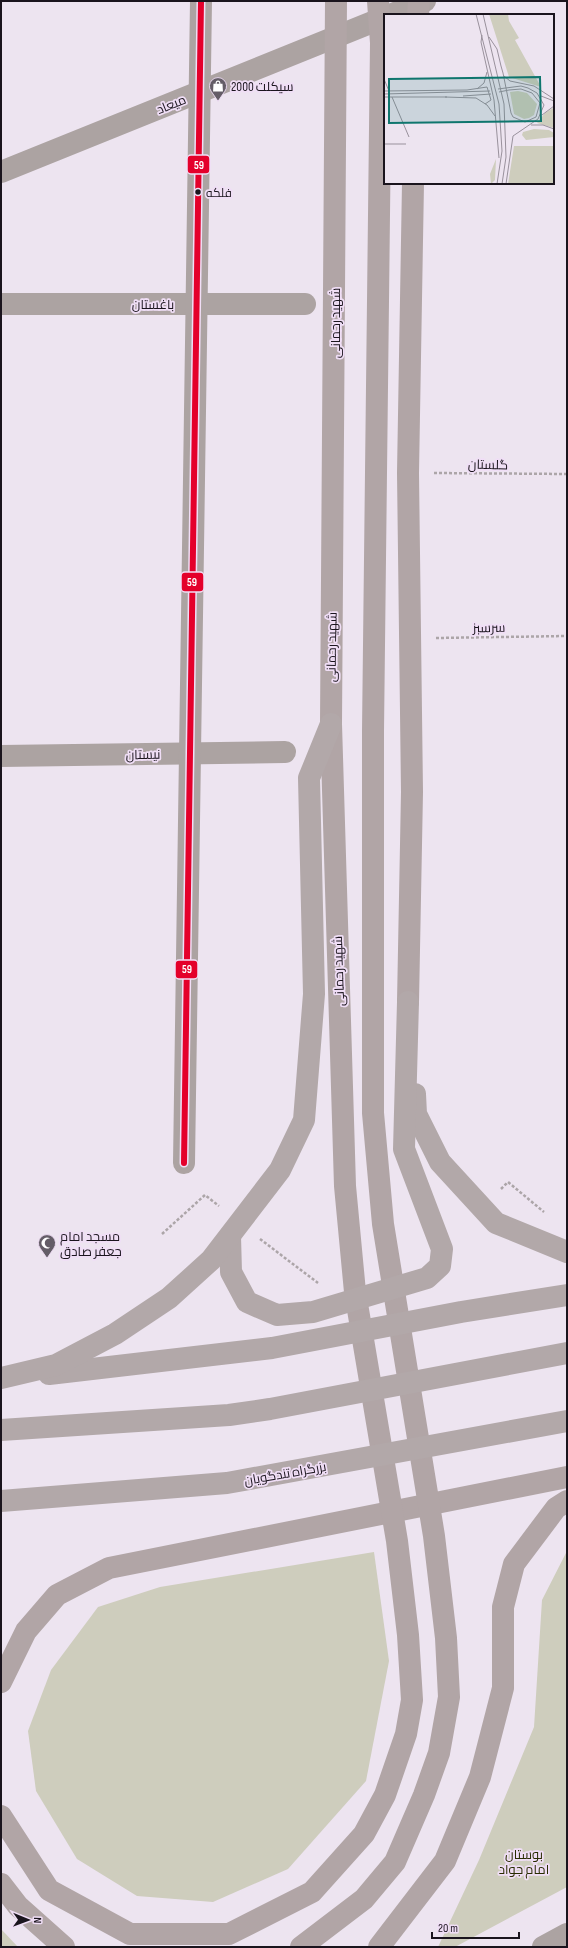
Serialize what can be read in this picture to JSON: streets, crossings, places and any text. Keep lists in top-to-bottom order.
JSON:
{
  "streets": {
    "highway": ["بزرگراه تندگویان"],
    "main road": ["شهید رحمانی"],
    "street": ["میعاد", "باغستان", "نیستان"],
    "path": ["گلستان", "سرسبز"]
  },
  "crossings": [
    ["میعاد", "شهید رحمانی"]
  ],
  "parks": ["بوستان امام جواد"],
  "places": {
    "shop": ["سیکلت 2000"],
    "other": ["فلکه"],
    "mosque": ["مسجد امام جعفر صادق"]
  },
  "lines": ["transit line 59"],
  "scale_bar": "20 m",
  "north": "right"
}
